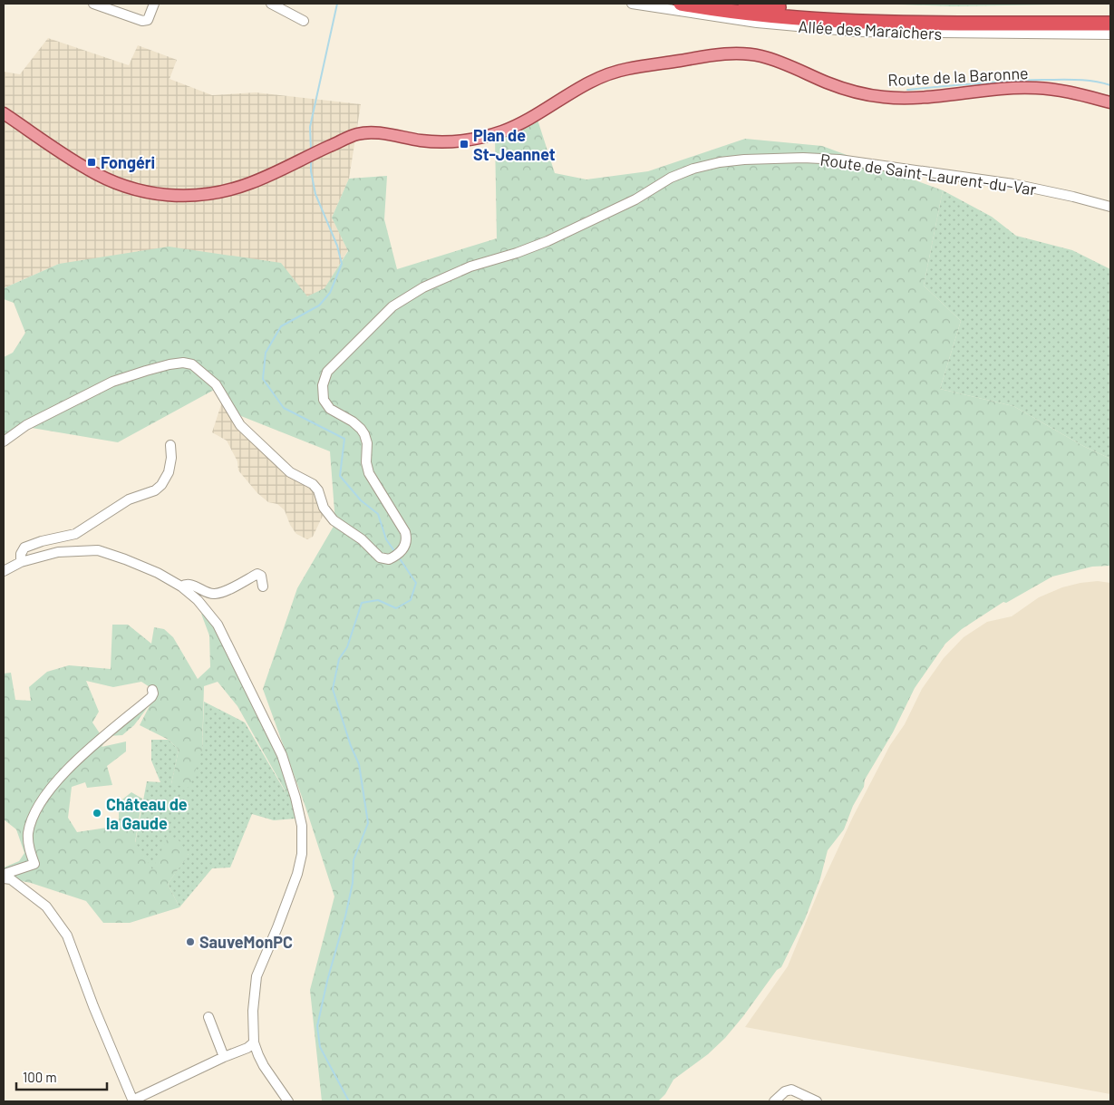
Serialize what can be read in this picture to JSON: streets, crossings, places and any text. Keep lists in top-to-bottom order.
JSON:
{
  "streets": {
    "main road": ["Route de la Baronne"],
    "street": ["Allée des Maraîchers", "Route de Saint-Laurent-du-Var"]
  },
  "places": {
    "transit": ["Plan de St-Jeannet", "Fongéri"],
    "other": ["Château de la Gaude", "SauveMonPC"]
  },
  "scale_bar": "100 m"
}
